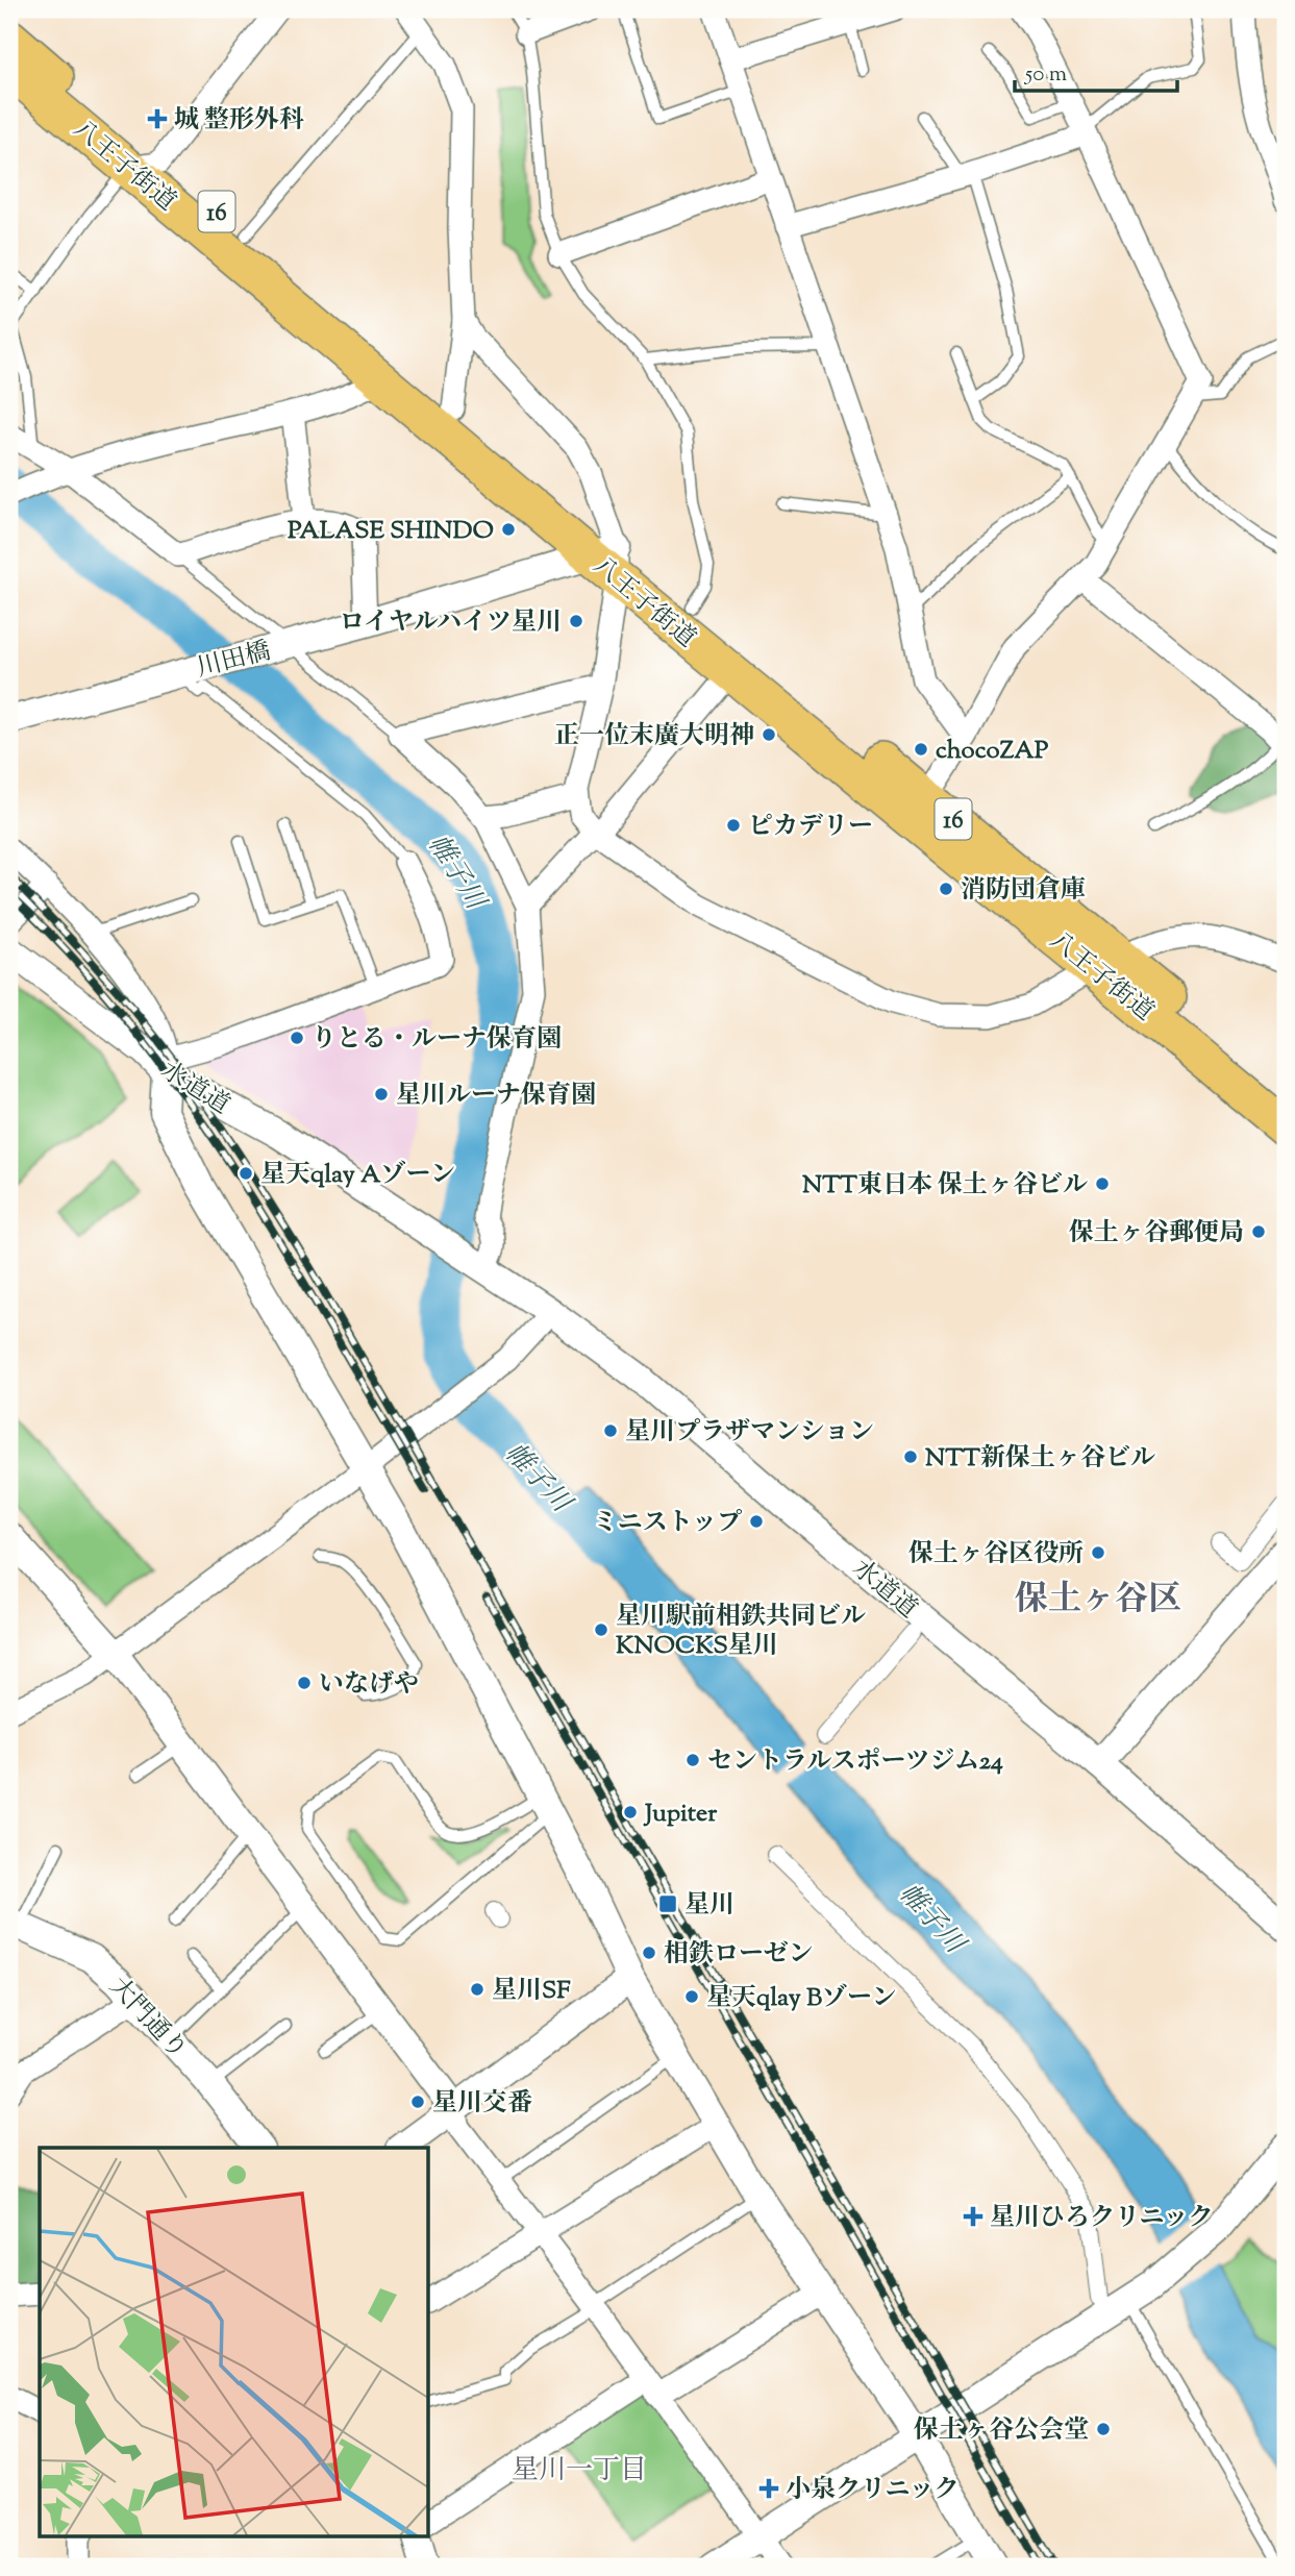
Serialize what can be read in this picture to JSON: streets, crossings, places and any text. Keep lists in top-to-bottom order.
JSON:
{
  "streets": {
    "highway": ["八王子街道", "16"],
    "street": ["川田橋", "水道道", "大門通り"]
  },
  "crossings": [
    ["八王子街道", "川田橋"]
  ],
  "districts": ["保土ヶ谷区", "星川一丁目"],
  "water": ["帷子川"],
  "places": {
    "health": ["城 整形外科", "星川ひろクリニック", "小泉クリニック"],
    "other": [
      "PALASE SHINDO",
      "ロイヤルハイツ星川",
      "正一位末廣大明神",
      "chocoZAP",
      "ピカデリー",
      "消防団倉庫",
      "りとる・ルーナ保育園",
      "星川ルーナ保育園",
      "星天qlay Aゾーン",
      "NTT東日本 保土ヶ谷ビル",
      "保土ヶ谷郵便局",
      "星川プラザマンション",
      "NTT新保土ヶ谷ビル",
      "ミニストップ",
      "保土ヶ谷区役所",
      "星川駅前相鉄共同ビル KNOCKS星川",
      "いなげや",
      "セントラルスポーツジム24",
      "Jupiter",
      "相鉄ローゼン",
      "星川SF",
      "星天qlay Bゾーン",
      "星川交番",
      "保土ヶ谷公会堂"
    ],
    "transit": ["星川"]
  },
  "scale_bar": "50 m"
}
